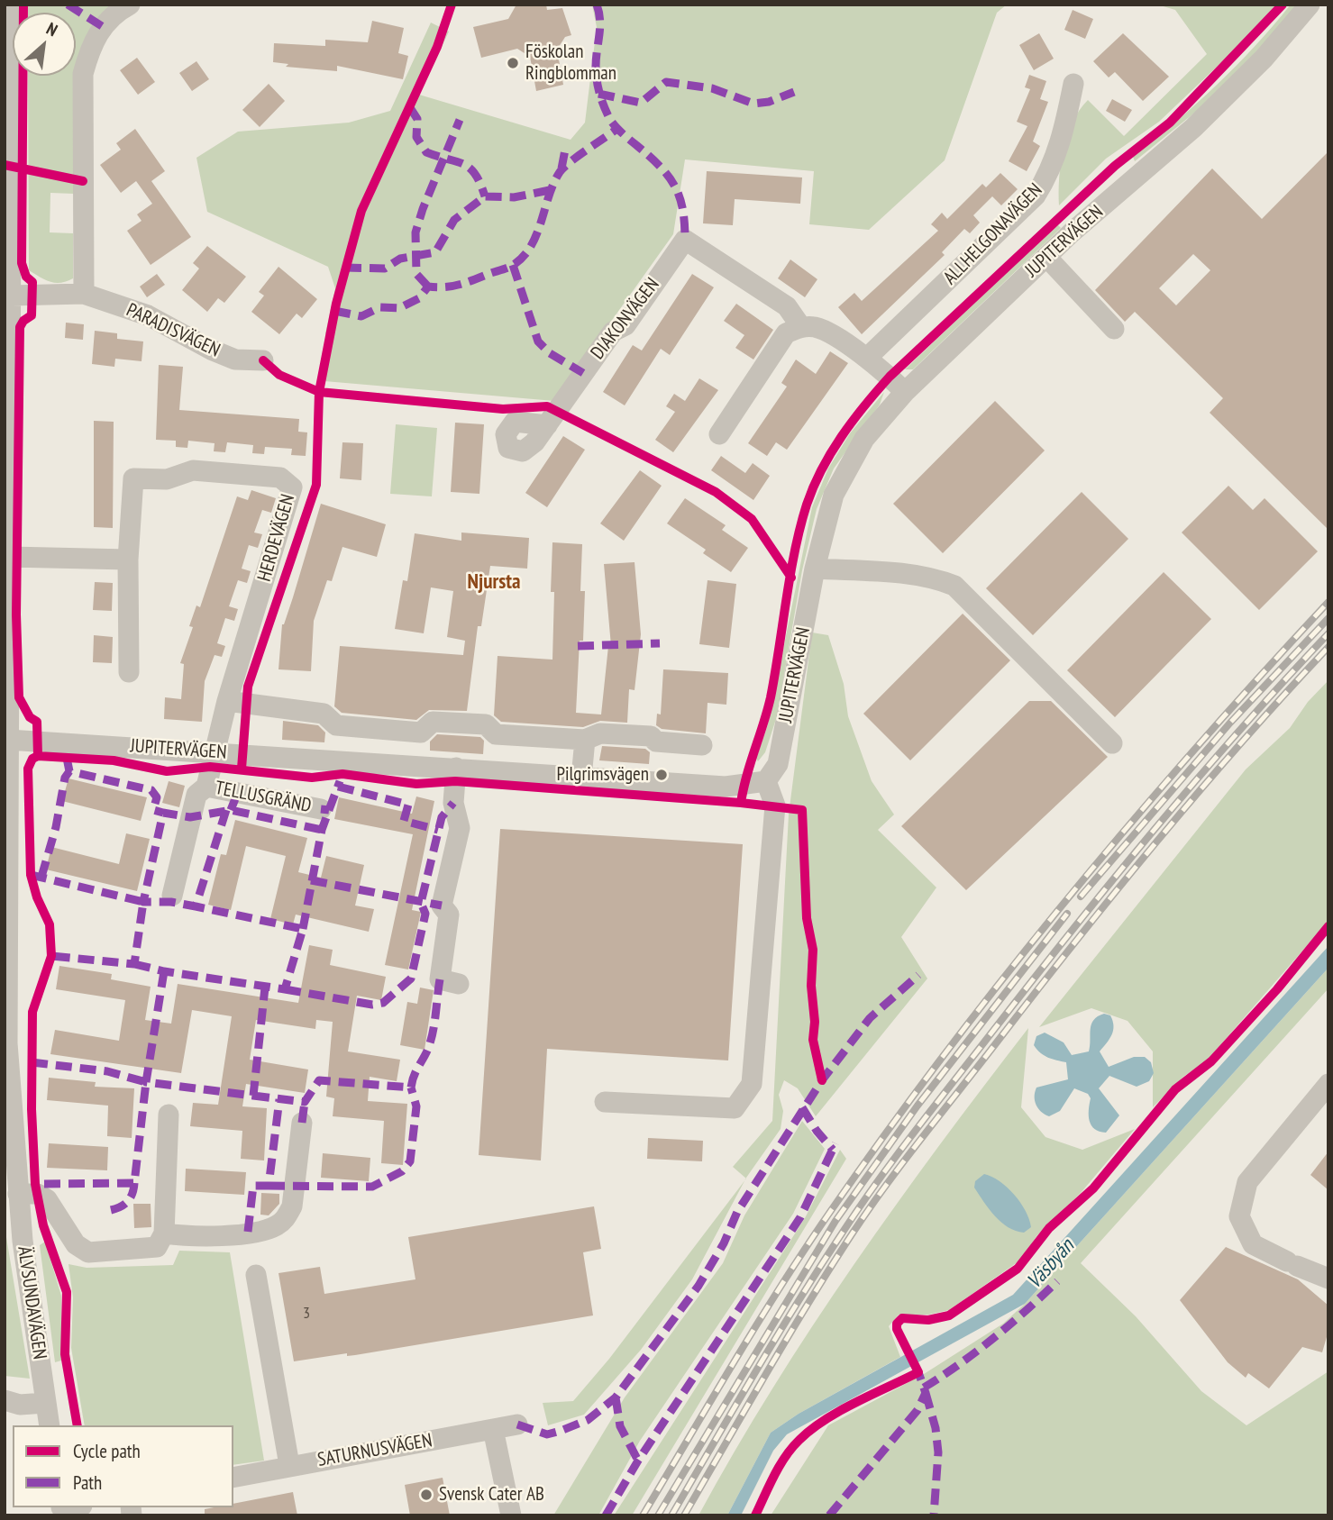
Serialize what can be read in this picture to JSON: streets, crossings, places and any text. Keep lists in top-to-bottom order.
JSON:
{
  "streets": {
    "street": [
      "ALLHELGONAVÄGEN",
      "JUPITERVÄGEN",
      "DIAKONVÄGEN",
      "PARADISVÄGEN",
      "HERDEVÄGEN",
      "TELLUSGRÄND",
      "ÄLVSUNDAVÄGEN",
      "SATURNUSVÄGEN"
    ]
  },
  "crossings": [
    ["JUPITERVÄGEN", "HERDEVÄGEN"],
    ["JUPITERVÄGEN", "TELLUSGRÄND"],
    ["JUPITERVÄGEN", "ÄLVSUNDAVÄGEN"],
    ["PARADISVÄGEN", "ÄLVSUNDAVÄGEN"],
    ["HERDEVÄGEN", "TELLUSGRÄND"]
  ],
  "districts": ["Njursta"],
  "water": ["Väsbyån"],
  "places": ["Föskolan Ringblomman", "Pilgrimsvägen", "Svensk Cater AB"],
  "house_numbers": ["3"],
  "legend": ["Cycle path", "Path"],
  "north": "top right"
}
